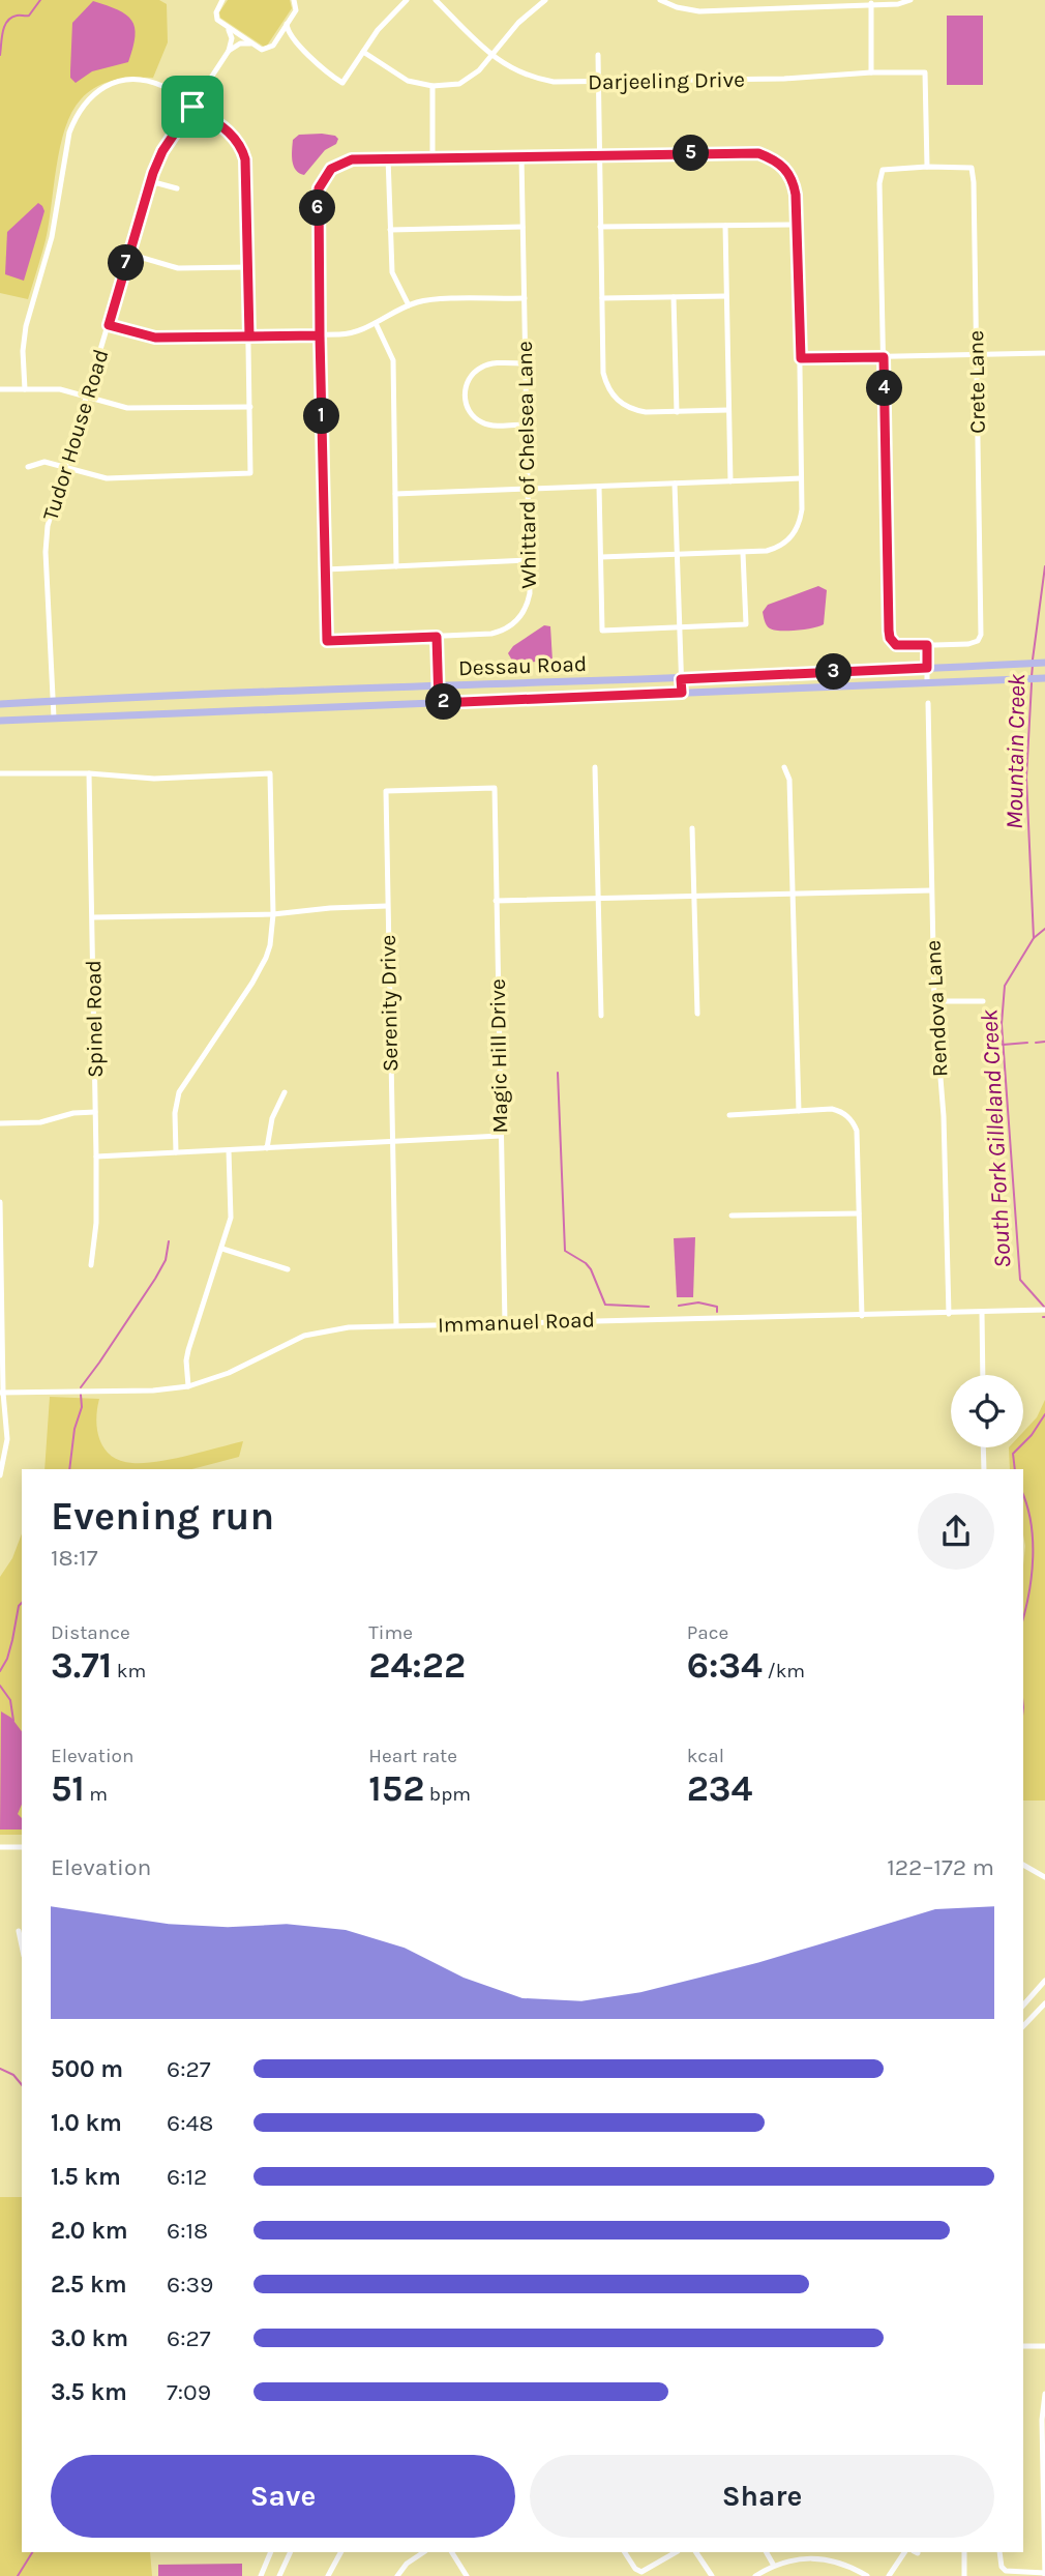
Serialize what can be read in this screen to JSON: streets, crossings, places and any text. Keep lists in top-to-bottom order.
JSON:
{
  "streets": {
    "main road": ["Dessau Road"],
    "street": [
      "Darjeeling Drive",
      "Crete Lane",
      "Tudor House Road",
      "Whittard of Chelsea Lane",
      "Serenity Drive",
      "Rendova Lane",
      "Spinel Road",
      "Magic Hill Drive",
      "Immanuel Road"
    ]
  },
  "crossings": [
    ["Darjeeling Drive", "Crete Lane"],
    ["Tudor House Road", "Dessau Road"],
    ["Serenity Drive", "Magic Hill Drive"],
    ["Serenity Drive", "Immanuel Road"],
    ["Rendova Lane", "Immanuel Road"],
    ["Magic Hill Drive", "Immanuel Road"]
  ],
  "water": ["Mountain Creek", "South Fork Gilleland Creek"],
  "page": {
    "pins": [
      "5",
      "6",
      "7",
      "4",
      "1",
      "3",
      "2"
    ],
    "heading": ["Evening run", "18:17"],
    "stats": [
      ["Distance", "3.71 km"],
      ["Time", "24:22"],
      ["Pace", "6:34 /km"],
      ["Elevation", "51 m"],
      ["Heart rate", "152 bpm"],
      ["kcal", "234"]
    ],
    "chart": ["Elevation", "122–172 m"],
    "list": [
      {
        "name": "500 m",
        "note": "6:27"
      },
      {
        "name": "1.0 km",
        "note": "6:48"
      },
      {
        "name": "1.5 km",
        "note": "6:12"
      },
      {
        "name": "2.0 km",
        "note": "6:18"
      },
      {
        "name": "2.5 km",
        "note": "6:39"
      },
      {
        "name": "3.0 km",
        "note": "6:27"
      },
      {
        "name": "3.5 km",
        "note": "7:09"
      }
    ],
    "buttons": ["Save", "Share"]
  }
}
